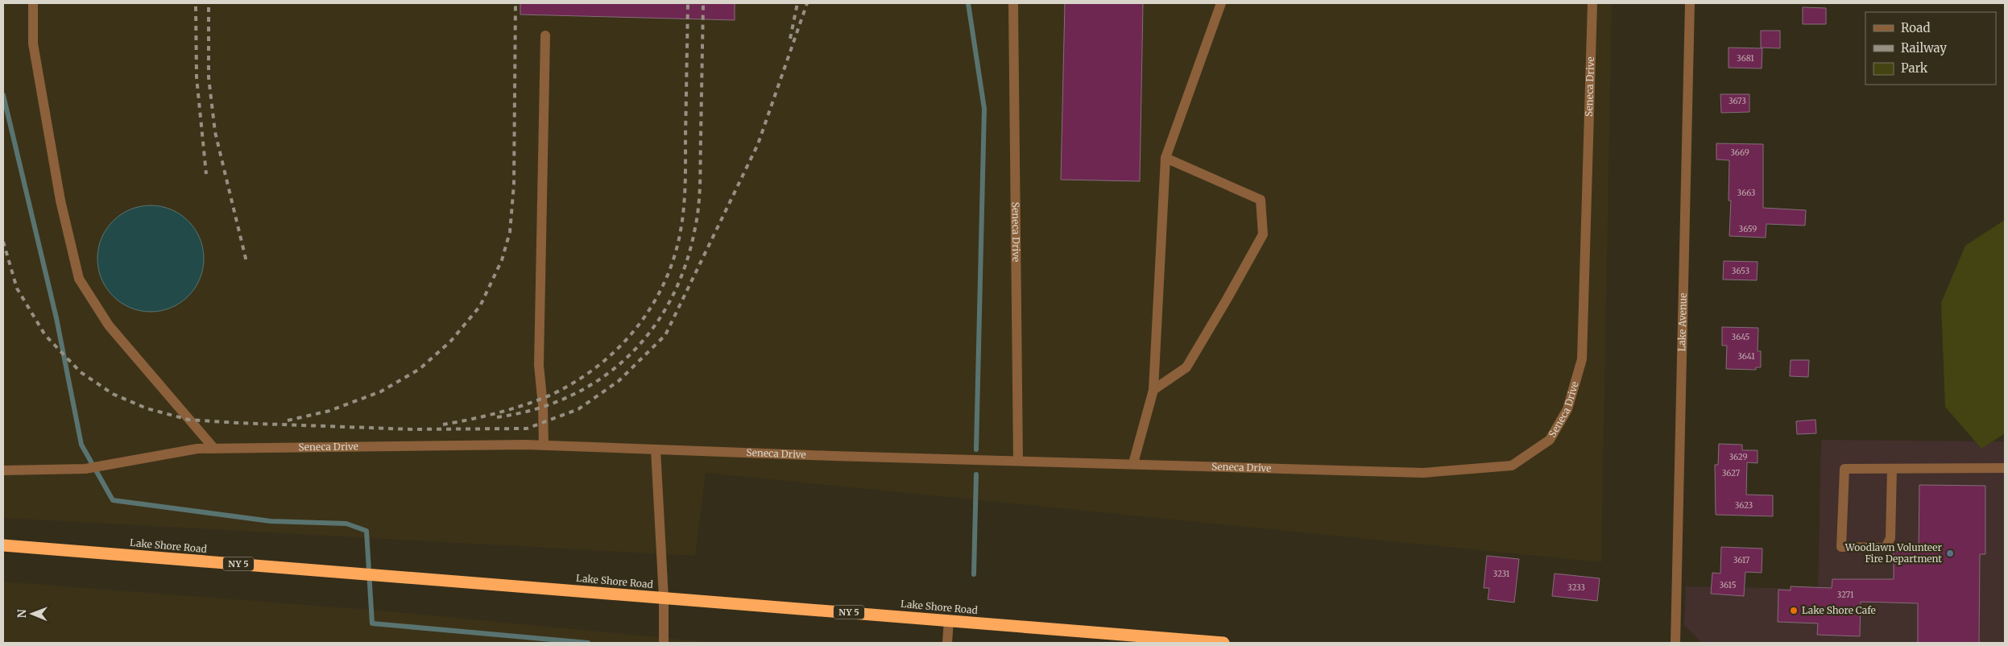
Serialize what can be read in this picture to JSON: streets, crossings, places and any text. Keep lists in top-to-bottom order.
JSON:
{
  "streets": {
    "highway": ["Lake Shore Road", "NY 5"],
    "street": ["Seneca Drive", "Lake Avenue"]
  },
  "places": ["Woodlawn Volunteer Fire Department", "Lake Shore Cafe"],
  "house_numbers": [
    "3681",
    "3673",
    "3669",
    "3663",
    "3659",
    "3653",
    "3645",
    "3641",
    "3629",
    "3627",
    "3623",
    "3617",
    "3231",
    "3615",
    "3233",
    "3271"
  ],
  "legend": ["Road", "Railway", "Park"],
  "north": "left"
}
